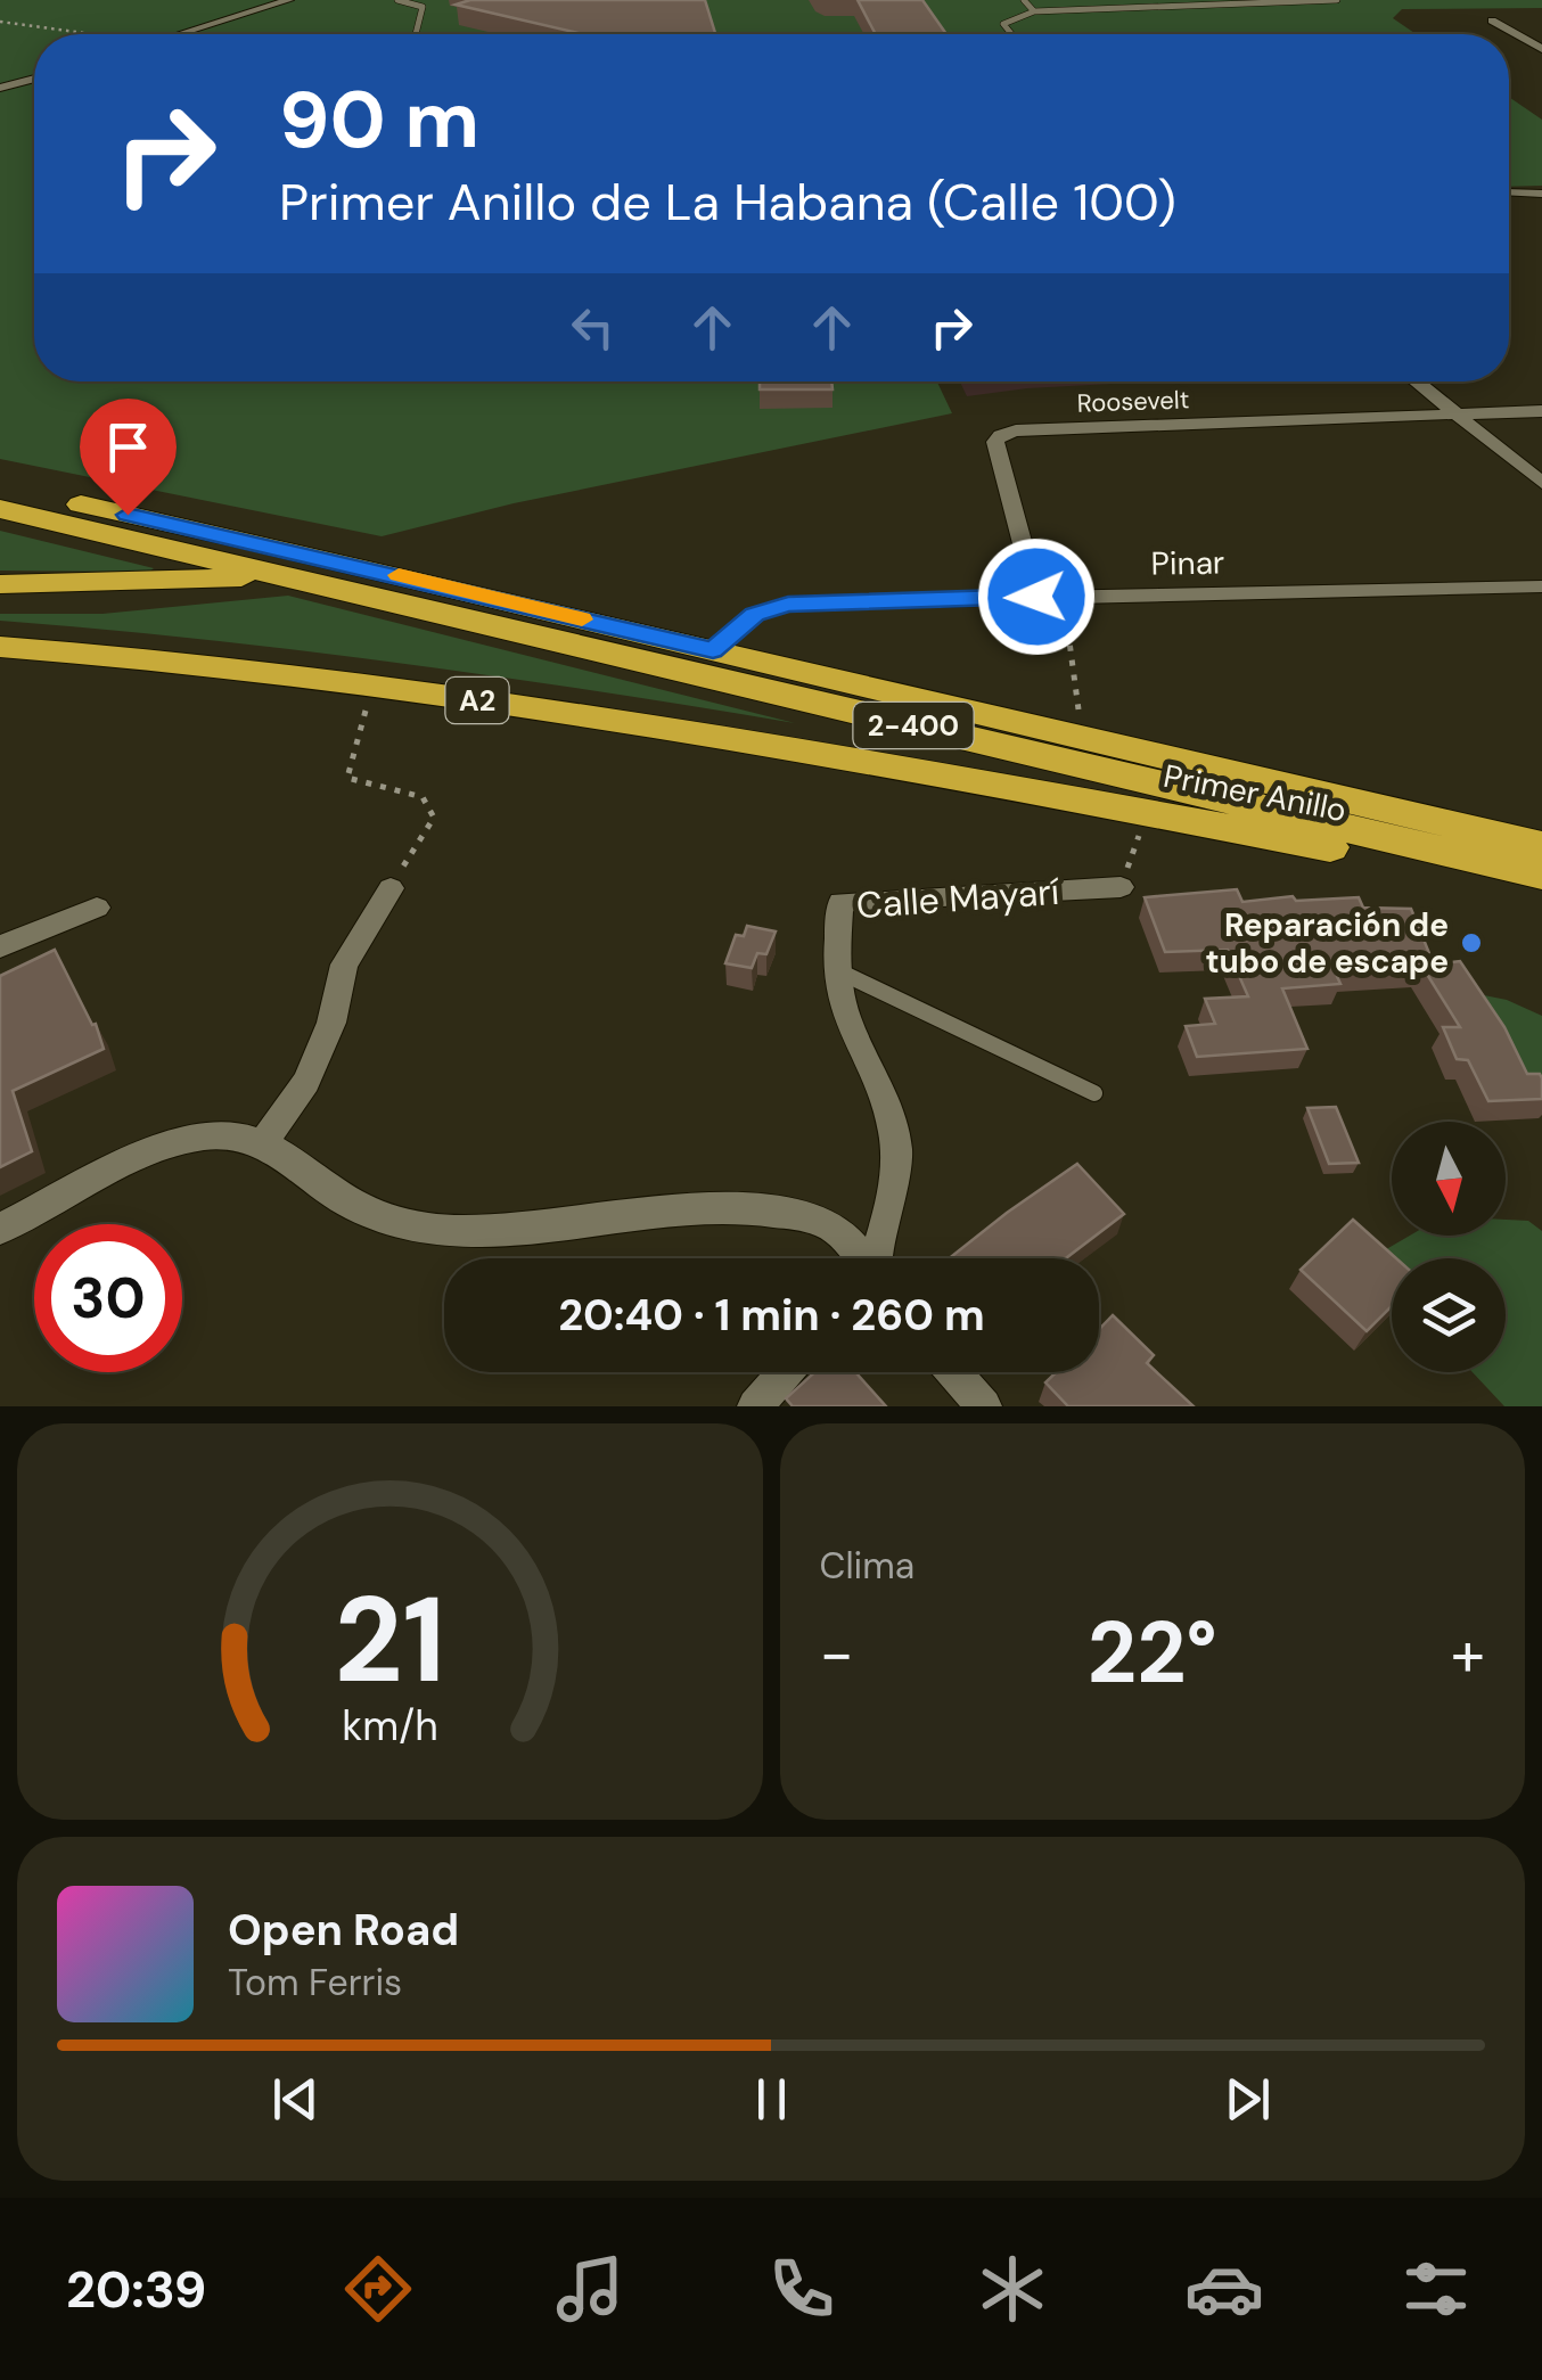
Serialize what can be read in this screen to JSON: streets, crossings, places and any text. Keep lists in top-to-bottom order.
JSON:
{
  "streets": {
    "highway": ["A2", "2-400", "Primer Anillo"],
    "street": ["Roosevelt", "Pinar", "Calle Mayarí"]
  },
  "crossings": [
    ["Roosevelt", "Pinar"],
    ["A2", "Primer Anillo"]
  ],
  "places": ["Reparación de tubo de escape"],
  "north": "bottom",
  "page": {
    "turn": ["90 m", "Primer Anillo de La Habana (Calle 100)"],
    "limit": "30",
    "trip": "20:40 · 1 min · 260 m",
    "tile": "Clima",
    "heat": ["−", "22°", "+"],
    "song": ["Open Road", "Tom Ferris"],
    "tabs": "20:39",
    "gauge": ["21", "km/h"]
  }
}
